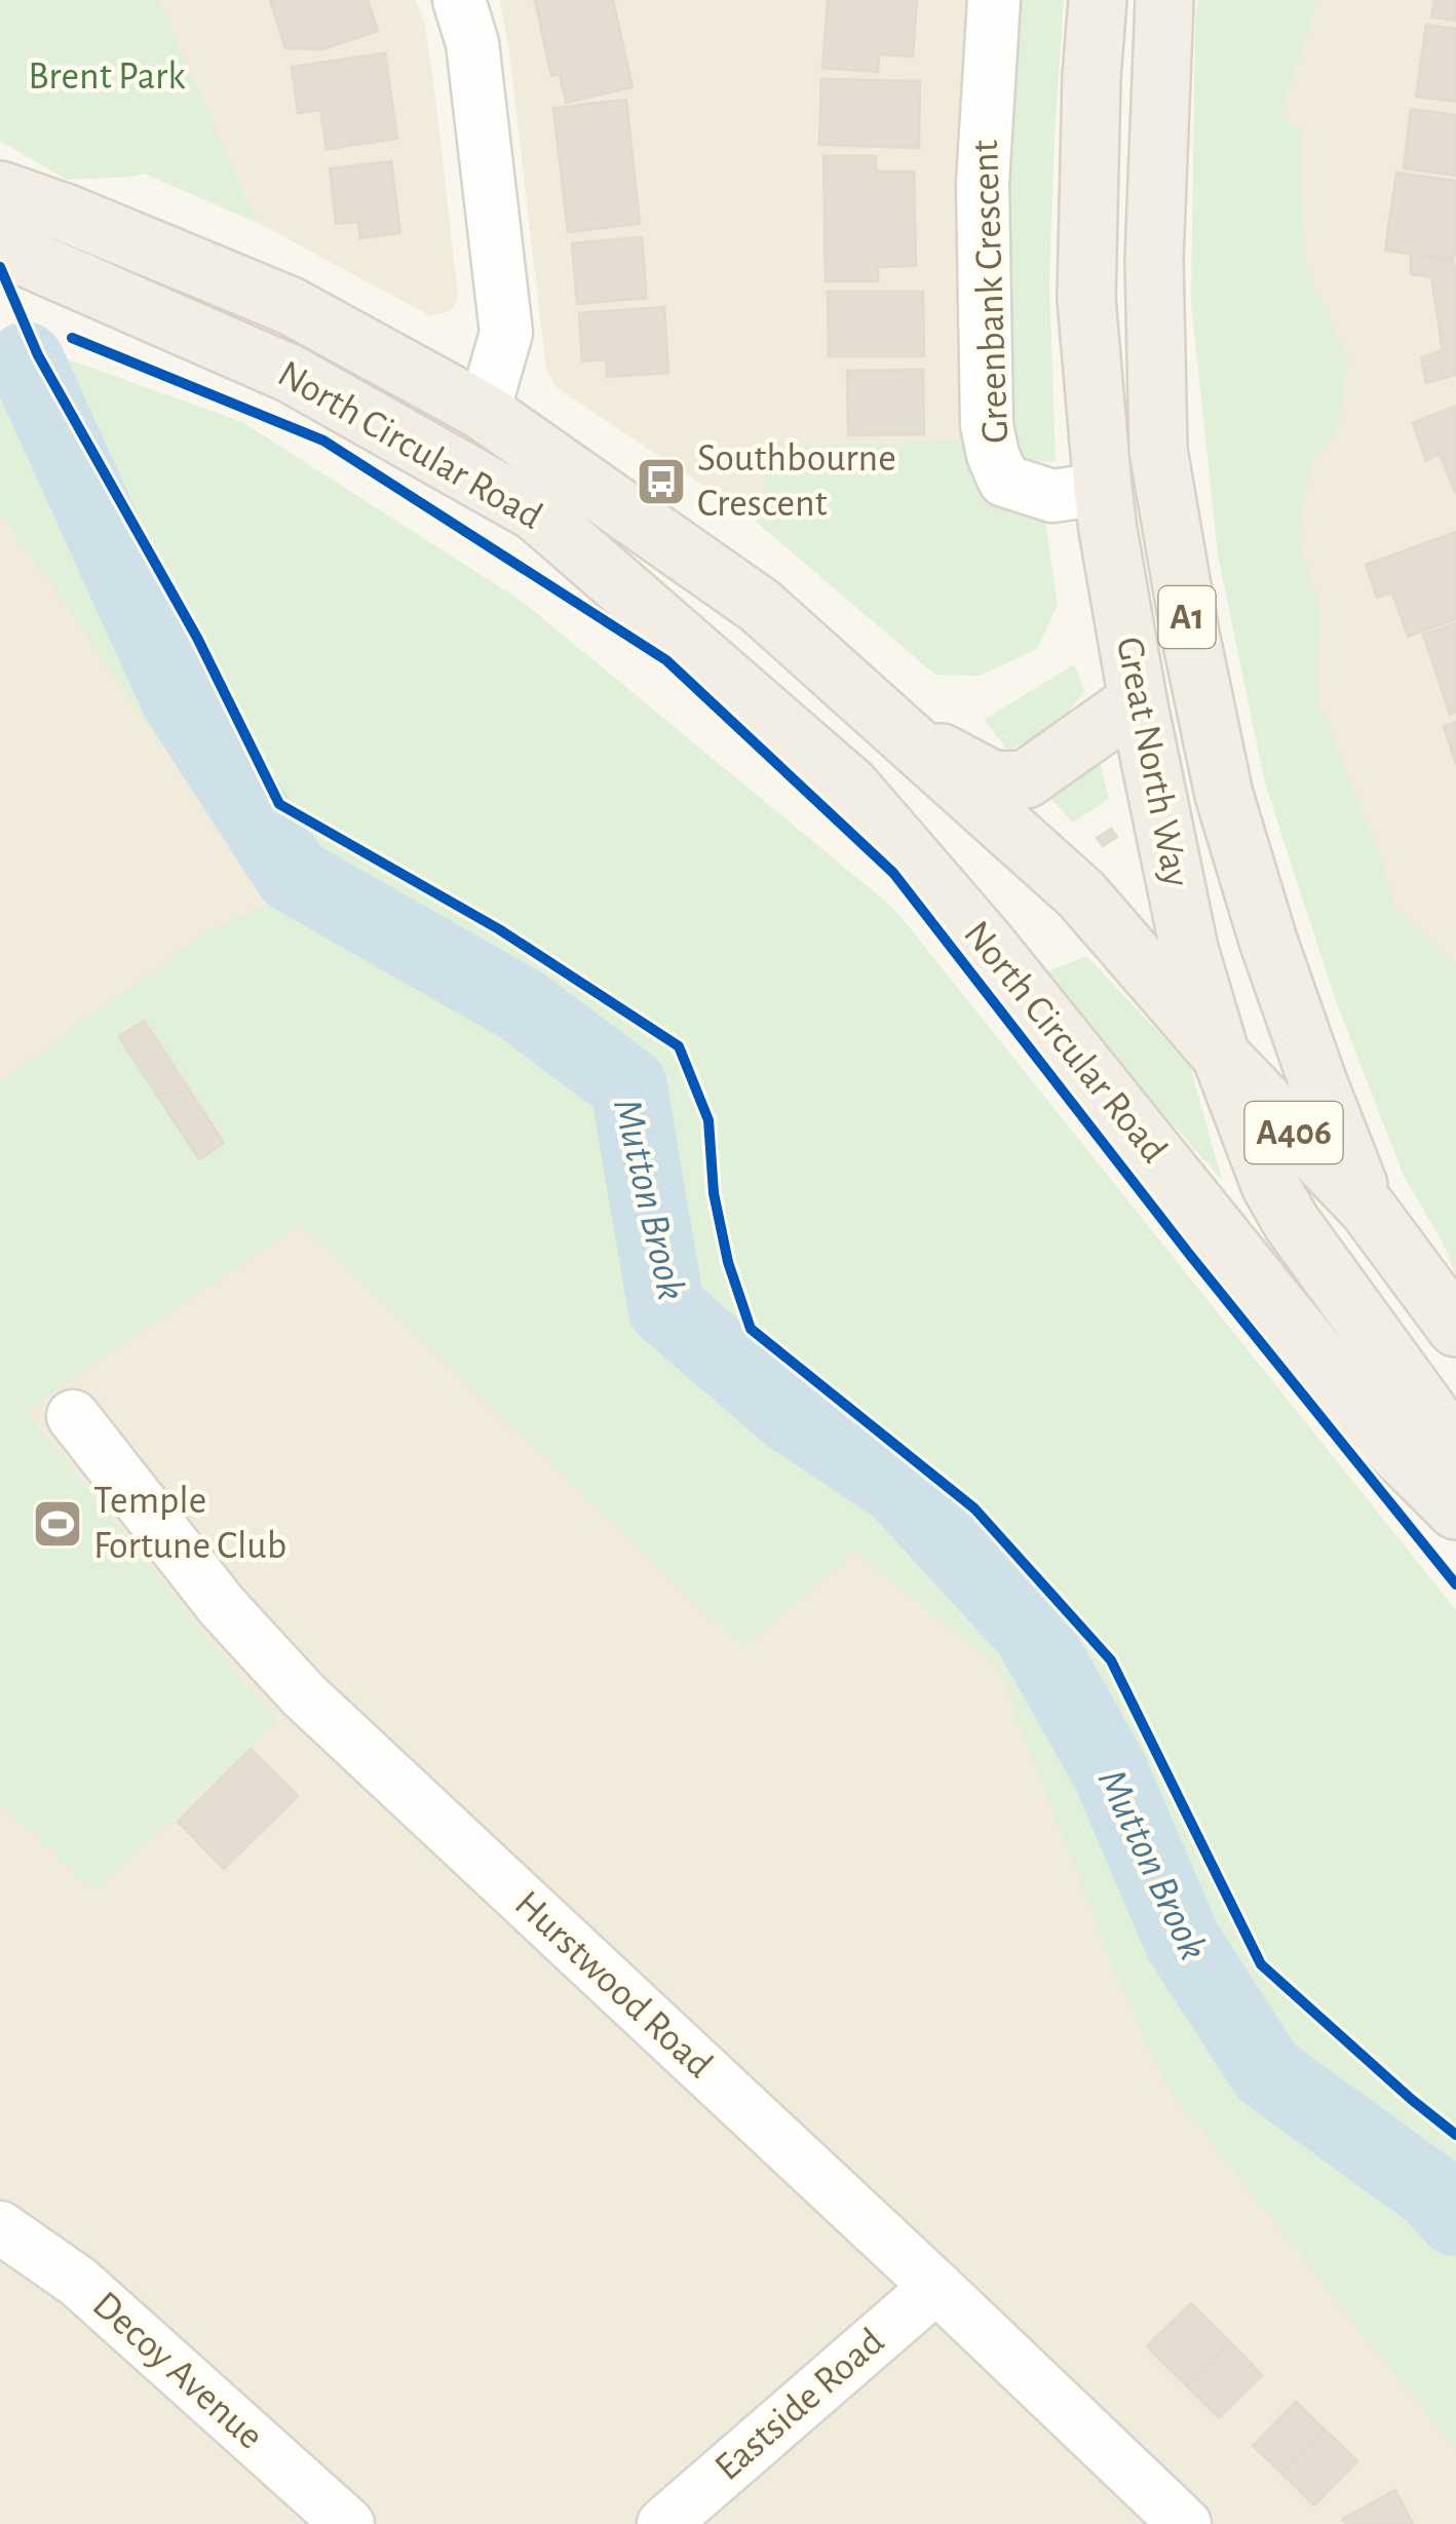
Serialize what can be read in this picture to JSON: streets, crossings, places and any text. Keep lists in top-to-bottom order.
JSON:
{
  "streets": {
    "highway": [
      "North Circular Road",
      "A1",
      "Great North Way",
      "A406"
    ],
    "street": [
      "Greenbank Crescent",
      "Hurstwood Road",
      "Decoy Avenue",
      "Eastside Road"
    ]
  },
  "crossings": [
    ["Greenbank Crescent", "Great North Way"],
    ["North Circular Road", "A1"],
    ["North Circular Road", "Great North Way"],
    ["A1", "Great North Way"],
    ["Hurstwood Road", "Eastside Road"]
  ],
  "water": ["Mutton Brook"],
  "parks": ["Brent Park"],
  "places": {
    "bus stop": ["Southbourne Crescent"],
    "sports": ["Temple Fortune Club"]
  }
}
